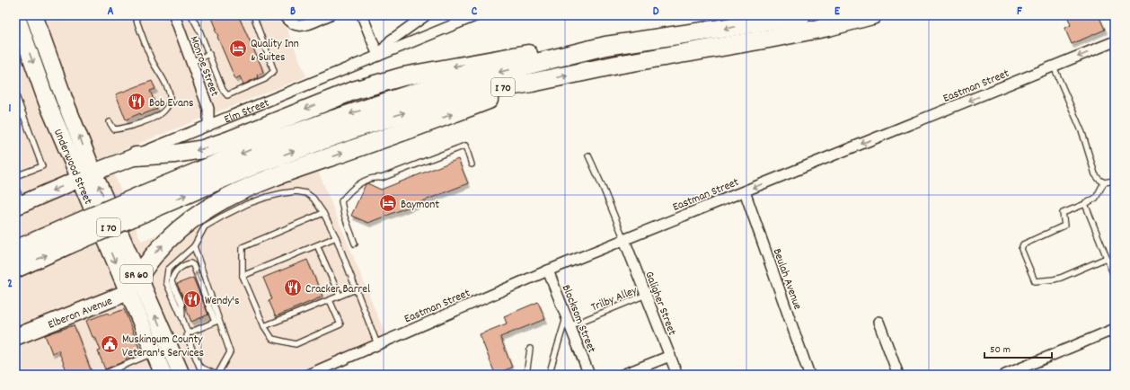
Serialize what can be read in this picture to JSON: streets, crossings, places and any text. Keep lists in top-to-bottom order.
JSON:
{
  "streets": {
    "highway": ["I 70"],
    "main road": [
      "Elm Street",
      "Underwood Street",
      "SR 60",
      "Elberon Avenue"
    ],
    "street": [
      "Monroe Street",
      "Eastman Street",
      "Beulah Avenue",
      "Galigher Street",
      "Blocksom Street"
    ],
    "lane": ["Trilby Alley"]
  },
  "crossings": [
    ["Monroe Street", "Elm Street"],
    ["Eastman Street", "Beulah Avenue"],
    ["Eastman Street", "Galigher Street"],
    ["Eastman Street", "Blocksom Street"],
    ["Elm Street", "Underwood Street"],
    ["Underwood Street", "Elberon Avenue"],
    ["Trilby Alley", "Galigher Street"],
    ["Trilby Alley", "Blocksom Street"]
  ],
  "one_way": ["Eastman Street"],
  "places": {
    "hotel": ["Quality Inn & Suites", "Baymont"],
    "restaurant": ["Bob Evans", "Cracker Barrel", "Wendy's"],
    "public building": ["Muskingum County Veteran's Services"]
  },
  "scale_bar": "50 m",
  "grid": {
    "columns": [
      "A",
      "B",
      "C",
      "D",
      "E",
      "F"
    ],
    "rows": ["1", "2"]
  }
}
